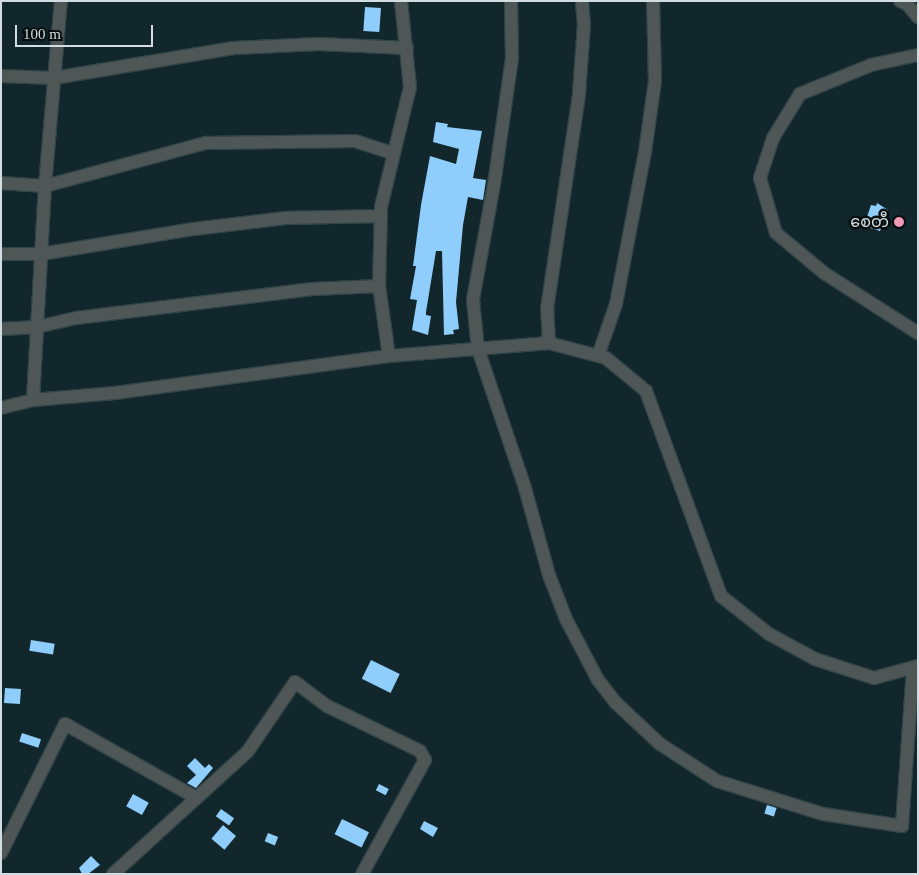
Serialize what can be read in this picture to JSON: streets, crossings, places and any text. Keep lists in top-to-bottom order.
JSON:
{
  "places": ["စေတီ"],
  "scale_bar": "100 m"
}
